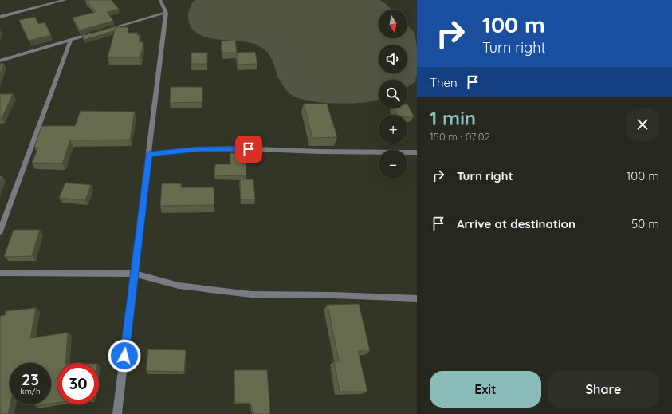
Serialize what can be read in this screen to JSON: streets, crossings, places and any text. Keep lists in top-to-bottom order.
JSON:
{
  "north": "bottom",
  "page": {
    "turn": ["100 m", "Turn right"],
    "map_buttons": ["+", "−"],
    "then": "Then",
    "heading": ["1 min", "150 m · 07:02"],
    "list": [
      {
        "name": "Turn right",
        "value": "100 m"
      },
      {
        "name": "Arrive at destination",
        "value": "50 m"
      }
    ],
    "speed": "23 km/h",
    "limit": "30",
    "buttons": ["Exit", "Share"]
  }
}
